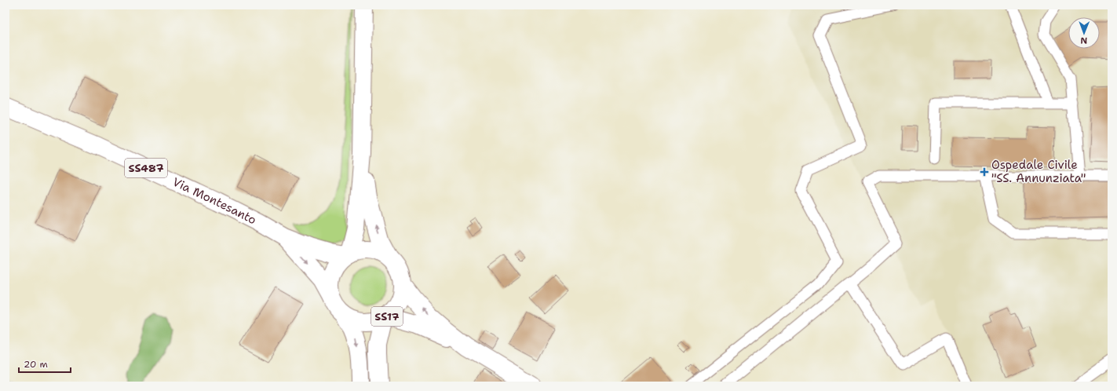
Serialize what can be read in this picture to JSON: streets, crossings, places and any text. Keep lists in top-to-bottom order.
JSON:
{
  "streets": {
    "main road": ["SS487", "Via Montesanto", "SS17"]
  },
  "crossings": [
    ["Via Montesanto", "SS17"]
  ],
  "places": {
    "health": ["Ospedale Civile \"SS. Annunziata\""]
  },
  "scale_bar": "20 m",
  "north": "bottom"
}
